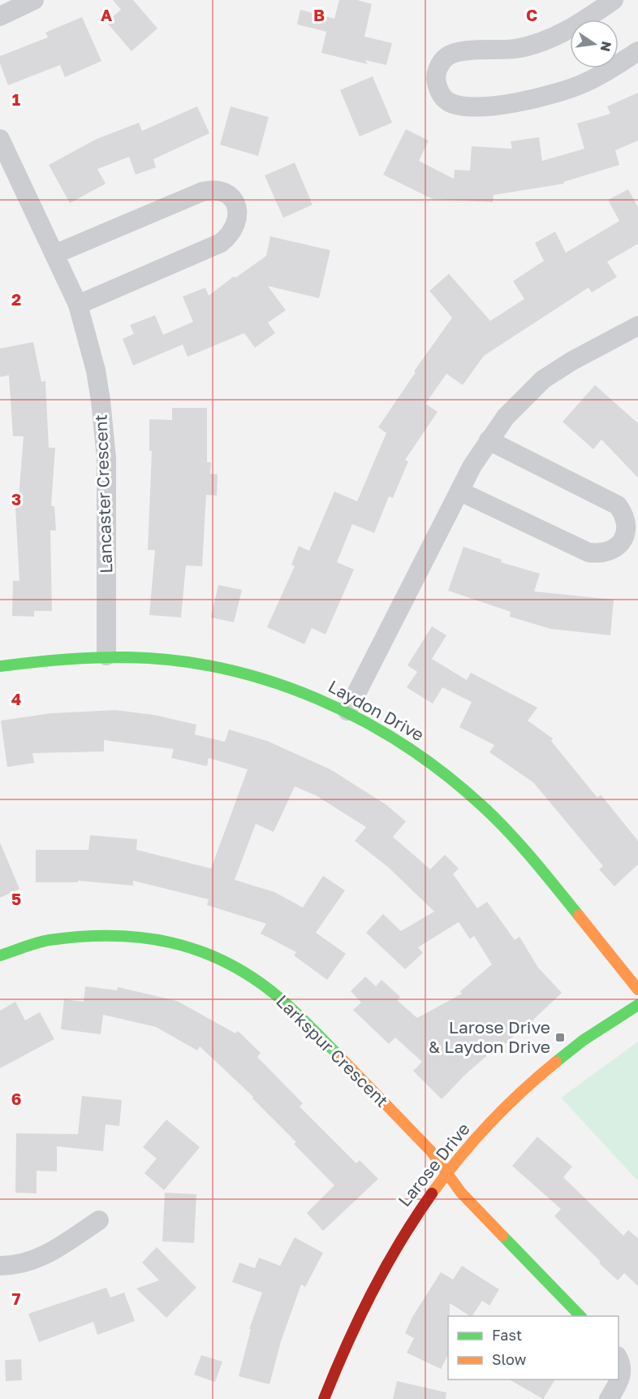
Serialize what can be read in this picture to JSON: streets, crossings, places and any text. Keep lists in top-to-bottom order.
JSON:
{
  "streets": {
    "street": [
      "Lancaster Crescent",
      "Laydon Drive",
      "Larkspur Crescent",
      "Larose Drive"
    ]
  },
  "crossings": [
    ["Lancaster Crescent", "Laydon Drive"],
    ["Larkspur Crescent", "Larose Drive"]
  ],
  "places": {
    "transit": ["Larose Drive & Laydon Drive"]
  },
  "legend": ["Fast", "Slow"],
  "north": "right",
  "grid": {
    "columns": ["A", "B", "C"],
    "rows": [
      "1",
      "2",
      "3",
      "4",
      "5",
      "6",
      "7"
    ]
  }
}
